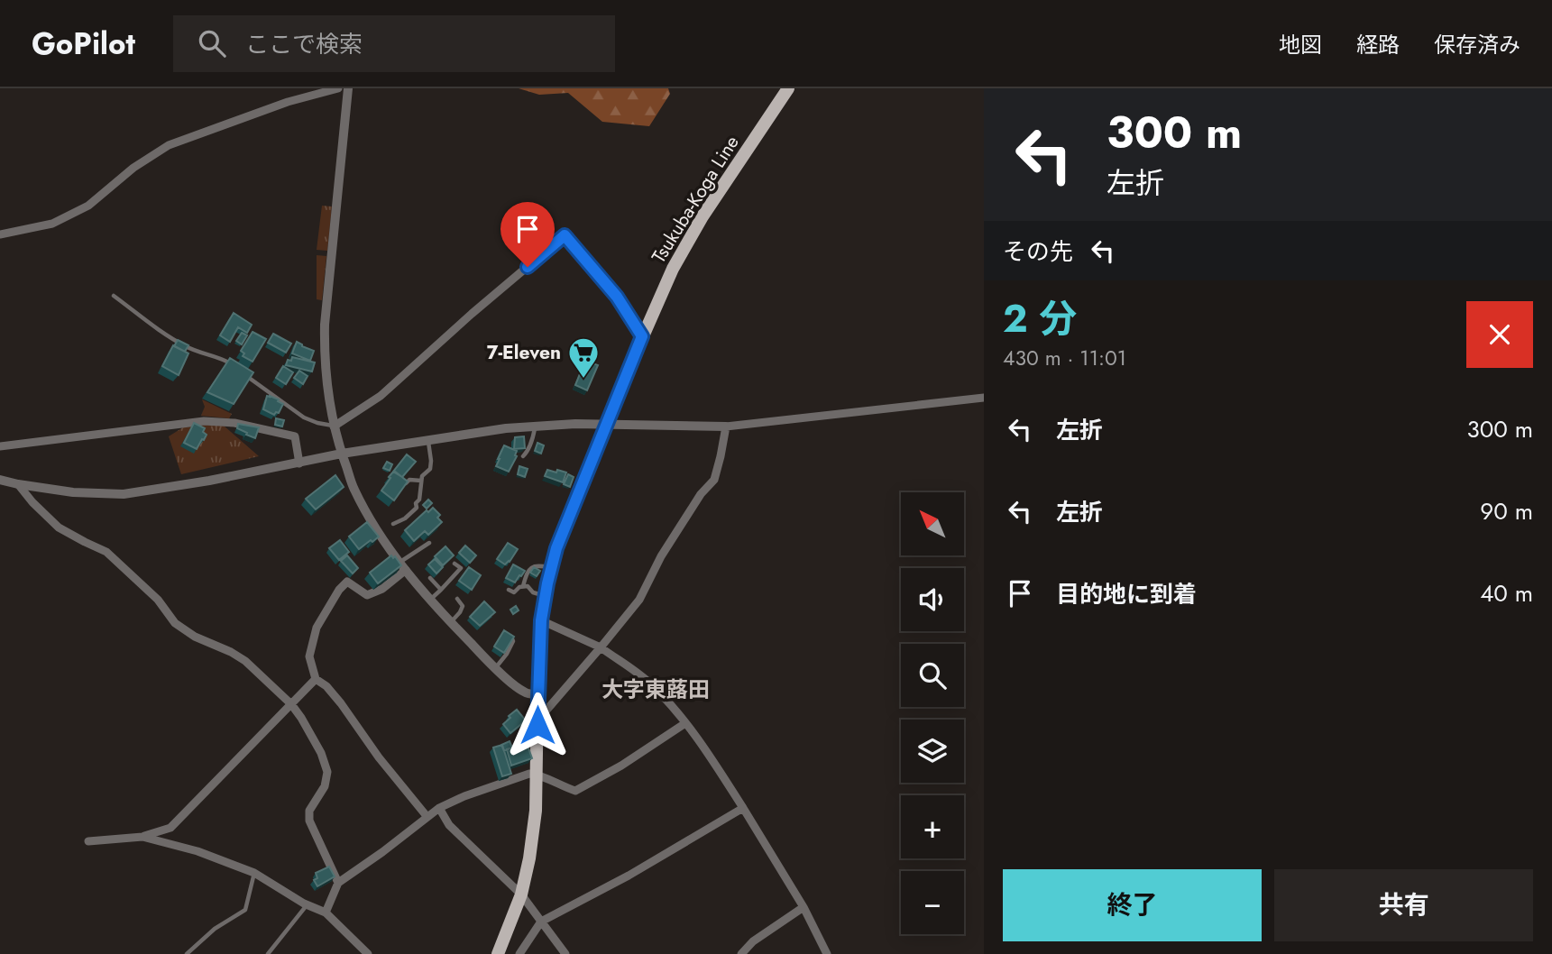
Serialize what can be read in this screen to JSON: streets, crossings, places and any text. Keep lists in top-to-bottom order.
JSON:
{
  "streets": {
    "main road": ["Tsukuba-Koga Line"]
  },
  "districts": ["大字東蕗田"],
  "places": {
    "supermarket": ["7-Eleven"]
  },
  "north": "top left",
  "page": {
    "header": "GoPilot",
    "search": "ここで検索",
    "nav": ["地図", "経路", "保存済み"],
    "turn": ["300 m", "左折"],
    "then": "その先",
    "heading": ["2 分", "430 m · 11:01"],
    "list": [
      {
        "name": "左折",
        "value": "300 m"
      },
      {
        "name": "左折",
        "value": "90 m"
      },
      {
        "name": "目的地に到着",
        "value": "40 m"
      }
    ],
    "map_buttons": ["+", "−"],
    "buttons": ["終了", "共有"]
  }
}
